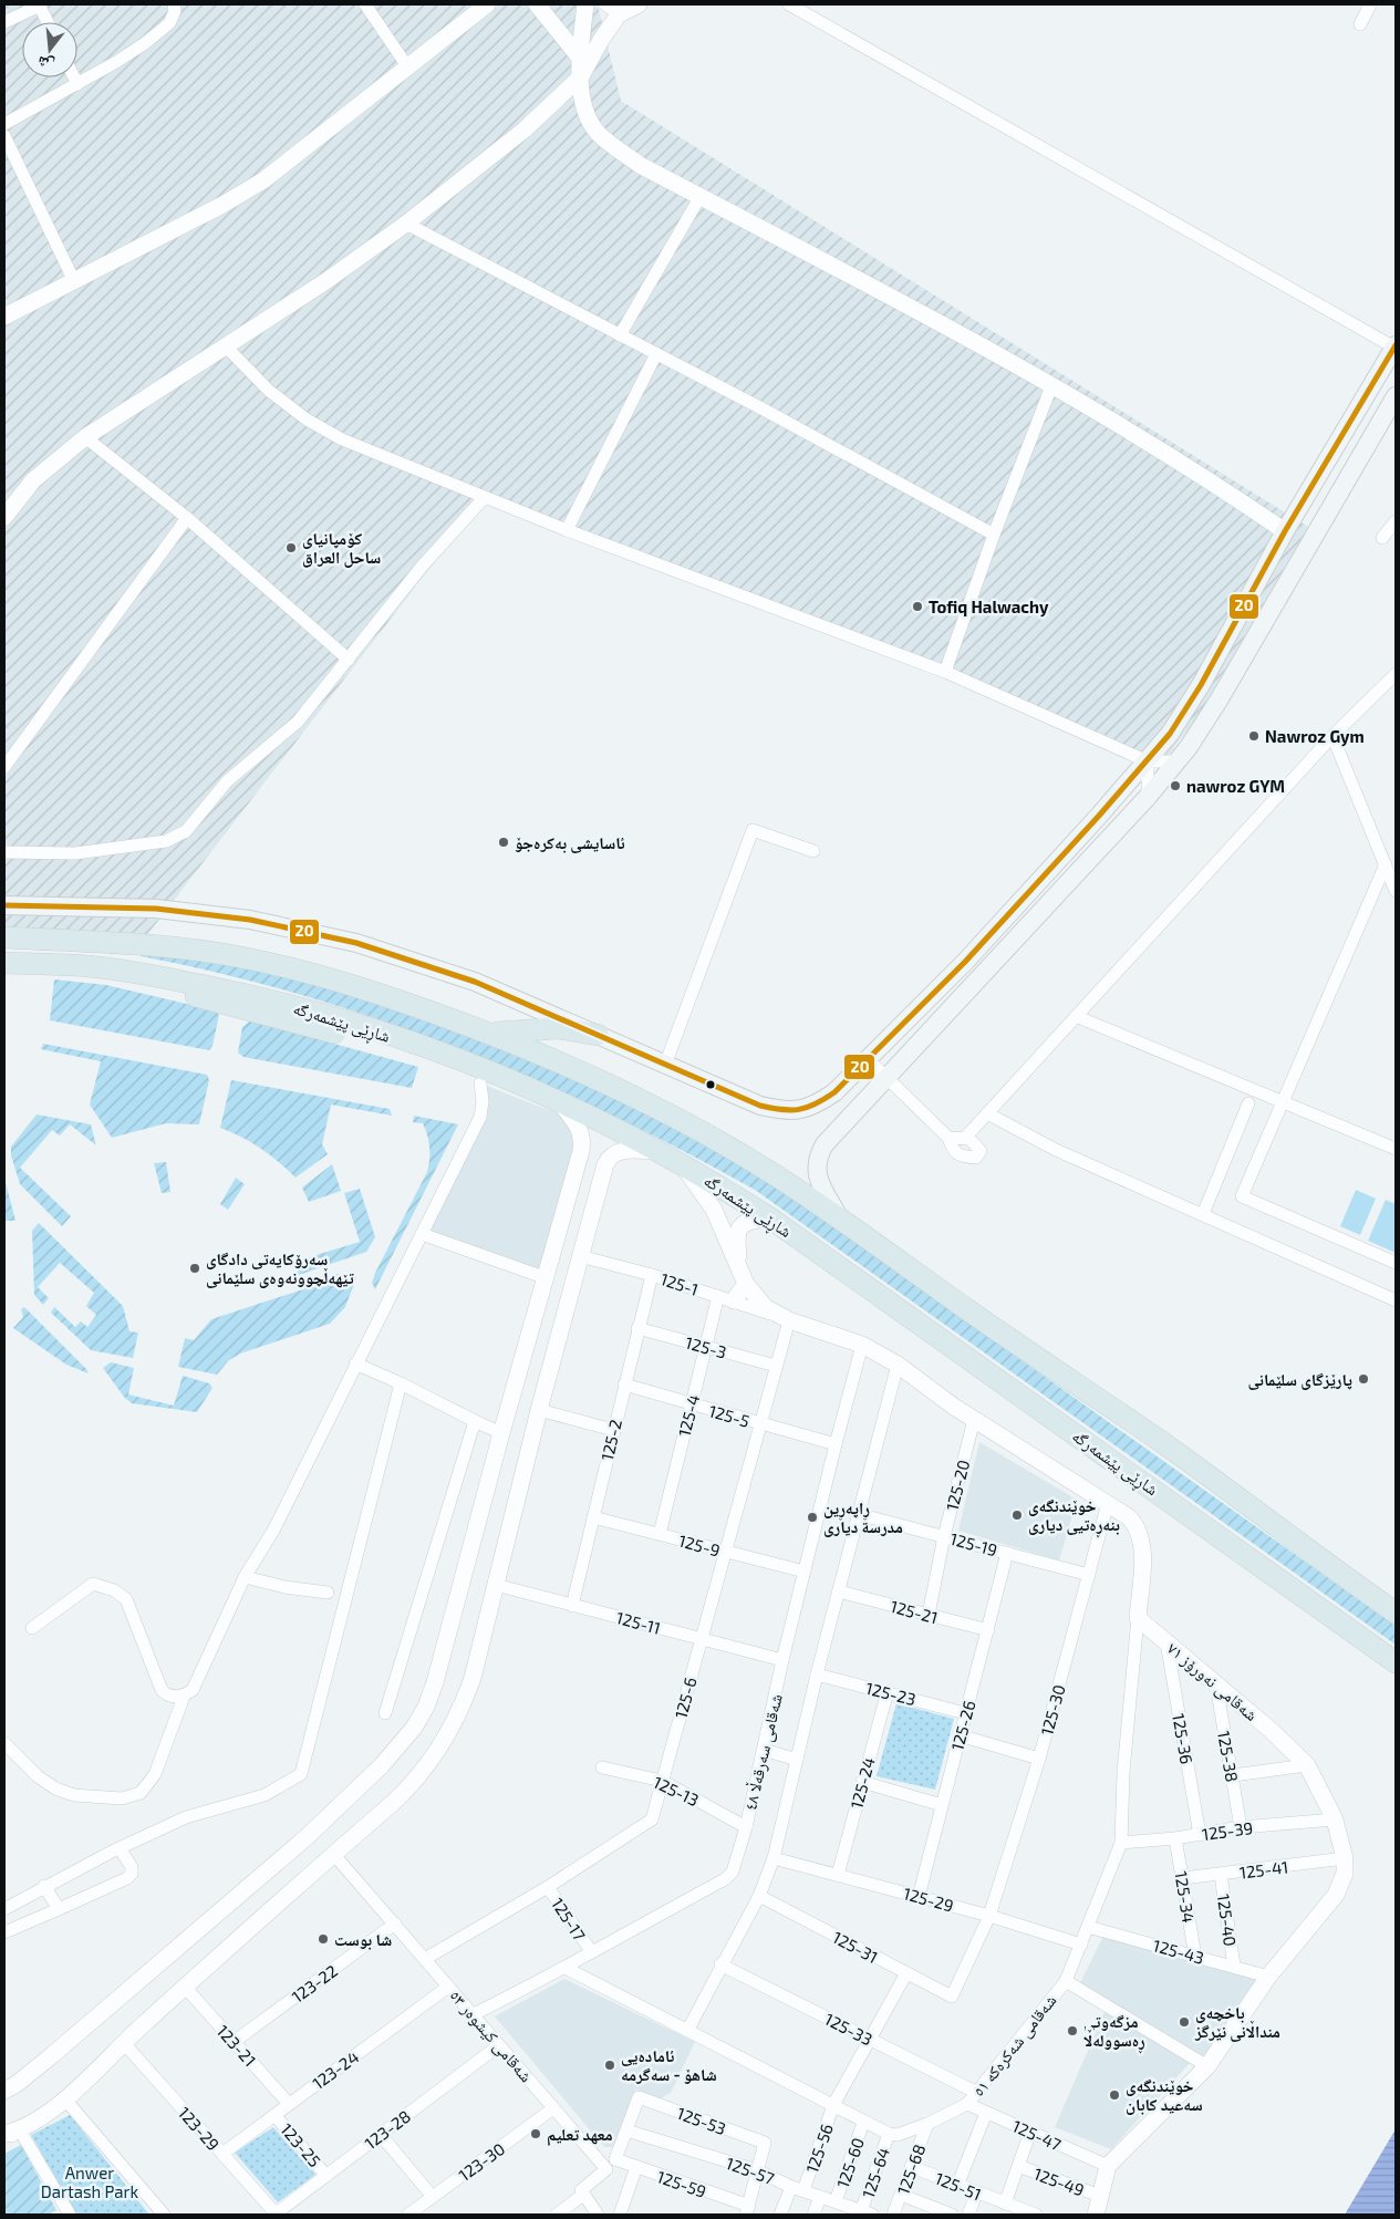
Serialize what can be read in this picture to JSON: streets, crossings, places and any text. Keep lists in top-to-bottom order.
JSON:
{
  "streets": {
    "highway": ["شاڕێی پێشمەرگە"],
    "street": [
      "125-1",
      "125-3",
      "125-4",
      "125-5",
      "125-2",
      "125-20",
      "125-19",
      "125-9",
      "125-21",
      "125-11",
      "شەقامی نەورۆز ٧١",
      "125-23",
      "125-6",
      "125-30",
      "125-26",
      "125-36",
      "شەقامی سەرقەڵا ٤٨",
      "125-38",
      "125-24",
      "125-13",
      "125-39",
      "125-41",
      "125-34",
      "125-29",
      "125-17",
      "125-40",
      "125-31",
      "125-43",
      "123-22",
      "125-33",
      "شەقامی کیشوەر ٥٣",
      "123-21",
      "شەقامی شەکرەکە ٥١",
      "123-24",
      "125-53",
      "123-29",
      "123-28",
      "125-47",
      "123-25",
      "125-56",
      "123-30",
      "125-60",
      "125-68",
      "125-57",
      "125-64",
      "125-49",
      "125-59",
      "125-51"
    ]
  },
  "crossings": [
    ["125-1", "125-4"],
    ["125-1", "125-2"],
    ["125-1", "125-6"],
    ["125-3", "125-4"],
    ["125-3", "125-2"],
    ["125-3", "125-6"],
    ["125-4", "125-5"],
    ["125-4", "125-9"],
    ["125-5", "125-2"],
    ["125-5", "125-6"],
    ["125-5", "شەقامی سەرقەڵا ٤٨"],
    ["125-2", "125-9"],
    ["125-2", "125-11"],
    ["125-20", "125-19"],
    ["125-20", "125-21"],
    ["125-19", "125-30"],
    ["125-19", "125-26"],
    ["125-9", "125-6"],
    ["125-9", "شەقامی سەرقەڵا ٤٨"],
    ["125-21", "125-26"],
    ["125-11", "125-6"],
    ["125-11", "شەقامی سەرقەڵا ٤٨"],
    ["شەقامی نەورۆز ٧١", "125-36"],
    ["شەقامی نەورۆز ٧١", "125-38"],
    ["شەقامی نەورۆز ٧١", "125-39"],
    ["شەقامی نەورۆز ٧١", "125-41"],
    ["شەقامی نەورۆز ٧١", "125-43"],
    ["شەقامی نەورۆز ٧١", "شەقامی شەکرەکە ٥١"],
    ["شەقامی نەورۆز ٧١", "125-47"],
    ["125-23", "125-26"],
    ["125-23", "125-24"],
    ["125-6", "125-13"],
    ["125-6", "125-17"],
    ["125-6", "شەقامی کیشوەر ٥٣"],
    ["125-30", "125-29"],
    ["125-30", "125-31"],
    ["125-26", "125-29"],
    ["125-36", "125-39"],
    ["شەقامی سەرقەڵا ٤٨", "125-13"],
    ["شەقامی سەرقەڵا ٤٨", "125-17"],
    ["شەقامی سەرقەڵا ٤٨", "شەقامی کیشوەر ٥٣"],
    ["125-38", "125-39"],
    ["125-24", "125-29"],
    ["125-39", "125-34"],
    ["125-39", "شەقامی شەکرەکە ٥١"],
    ["125-41", "125-34"],
    ["125-41", "125-40"],
    ["125-34", "125-43"],
    ["125-29", "شەقامی شەکرەکە ٥١"],
    ["125-40", "125-43"],
    ["125-31", "125-56"],
    ["125-43", "شەقامی شەکرەکە ٥١"],
    ["123-22", "شەقامی کیشوەر ٥٣"],
    ["123-22", "123-21"],
    ["125-33", "شەقامی شەکرەکە ٥١"],
    ["125-33", "125-56"],
    ["شەقامی کیشوەر ٥٣", "123-24"],
    ["شەقامی کیشوەر ٥٣", "123-28"],
    ["شەقامی کیشوەر ٥٣", "123-30"],
    ["123-21", "123-24"],
    ["شەقامی شەکرەکە ٥١", "125-47"],
    ["شەقامی شەکرەکە ٥١", "125-68"],
    ["شەقامی شەکرەکە ٥١", "125-64"],
    ["123-24", "123-29"],
    ["123-24", "123-25"],
    ["125-53", "125-57"],
    ["123-29", "123-28"],
    ["123-28", "123-25"],
    ["125-56", "125-57"],
    ["125-60", "125-57"],
    ["125-68", "125-51"],
    ["125-57", "125-64"]
  ],
  "parks": ["Anwer Dartash Park"],
  "places": [
    "کۆمپانیای ساحل العراق",
    "Tofiq Halwachy",
    "Nawroz Gym",
    "nawroz GYM",
    "ئاسایشی بەکرەجۆ",
    "سەرۆکایەتی دادگای تێهەڵچوونەوەی سلێمانی",
    "پارێزگای سلێمانی",
    "خوێندنگەی بنەڕەتیی دیاری",
    "ڕاپەڕین مدرسة ديارى",
    "شا بوست",
    "باخچەی منداڵانی نێرگز",
    "مزگەوتی ڕەسوولەڵا",
    "ئامادەیی شاهۆ - سەگرمە",
    "خوێندنگەی سەعید کابان",
    "معهد تعليم"
  ],
  "lines": ["transit line 20"],
  "north": "bottom"
}
